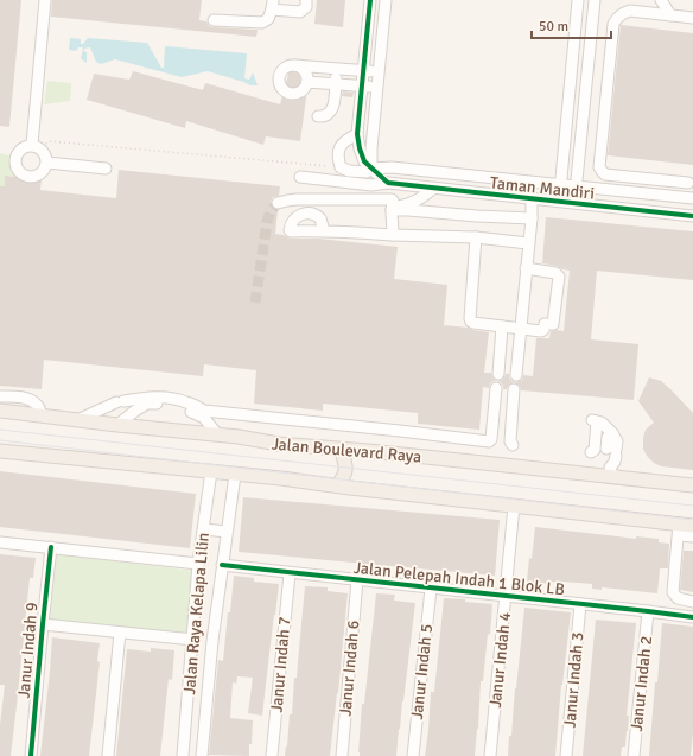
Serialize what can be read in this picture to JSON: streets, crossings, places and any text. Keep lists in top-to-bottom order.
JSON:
{
  "streets": {
    "main road": ["Jalan Boulevard Raya"],
    "street": [
      "Taman Mandiri",
      "Jalan Pelepah Indah 1 Blok LB",
      "Jalan Raya Kelapa Lilin",
      "Janur Indah 9",
      "Janur Indah 4",
      "Janur Indah 7",
      "Janur Indah 6",
      "Janur Indah 5",
      "Janur Indah 3",
      "Janur Indah 2"
    ]
  },
  "crossings": [
    ["Jalan Boulevard Raya", "Jalan Raya Kelapa Lilin"],
    ["Jalan Boulevard Raya", "Janur Indah 4"],
    ["Jalan Pelepah Indah 1 Blok LB", "Jalan Raya Kelapa Lilin"],
    ["Jalan Pelepah Indah 1 Blok LB", "Janur Indah 4"],
    ["Jalan Pelepah Indah 1 Blok LB", "Janur Indah 7"],
    ["Jalan Pelepah Indah 1 Blok LB", "Janur Indah 6"],
    ["Jalan Pelepah Indah 1 Blok LB", "Janur Indah 5"],
    ["Jalan Pelepah Indah 1 Blok LB", "Janur Indah 3"],
    ["Jalan Pelepah Indah 1 Blok LB", "Janur Indah 2"]
  ],
  "scale_bar": "50 m"
}
